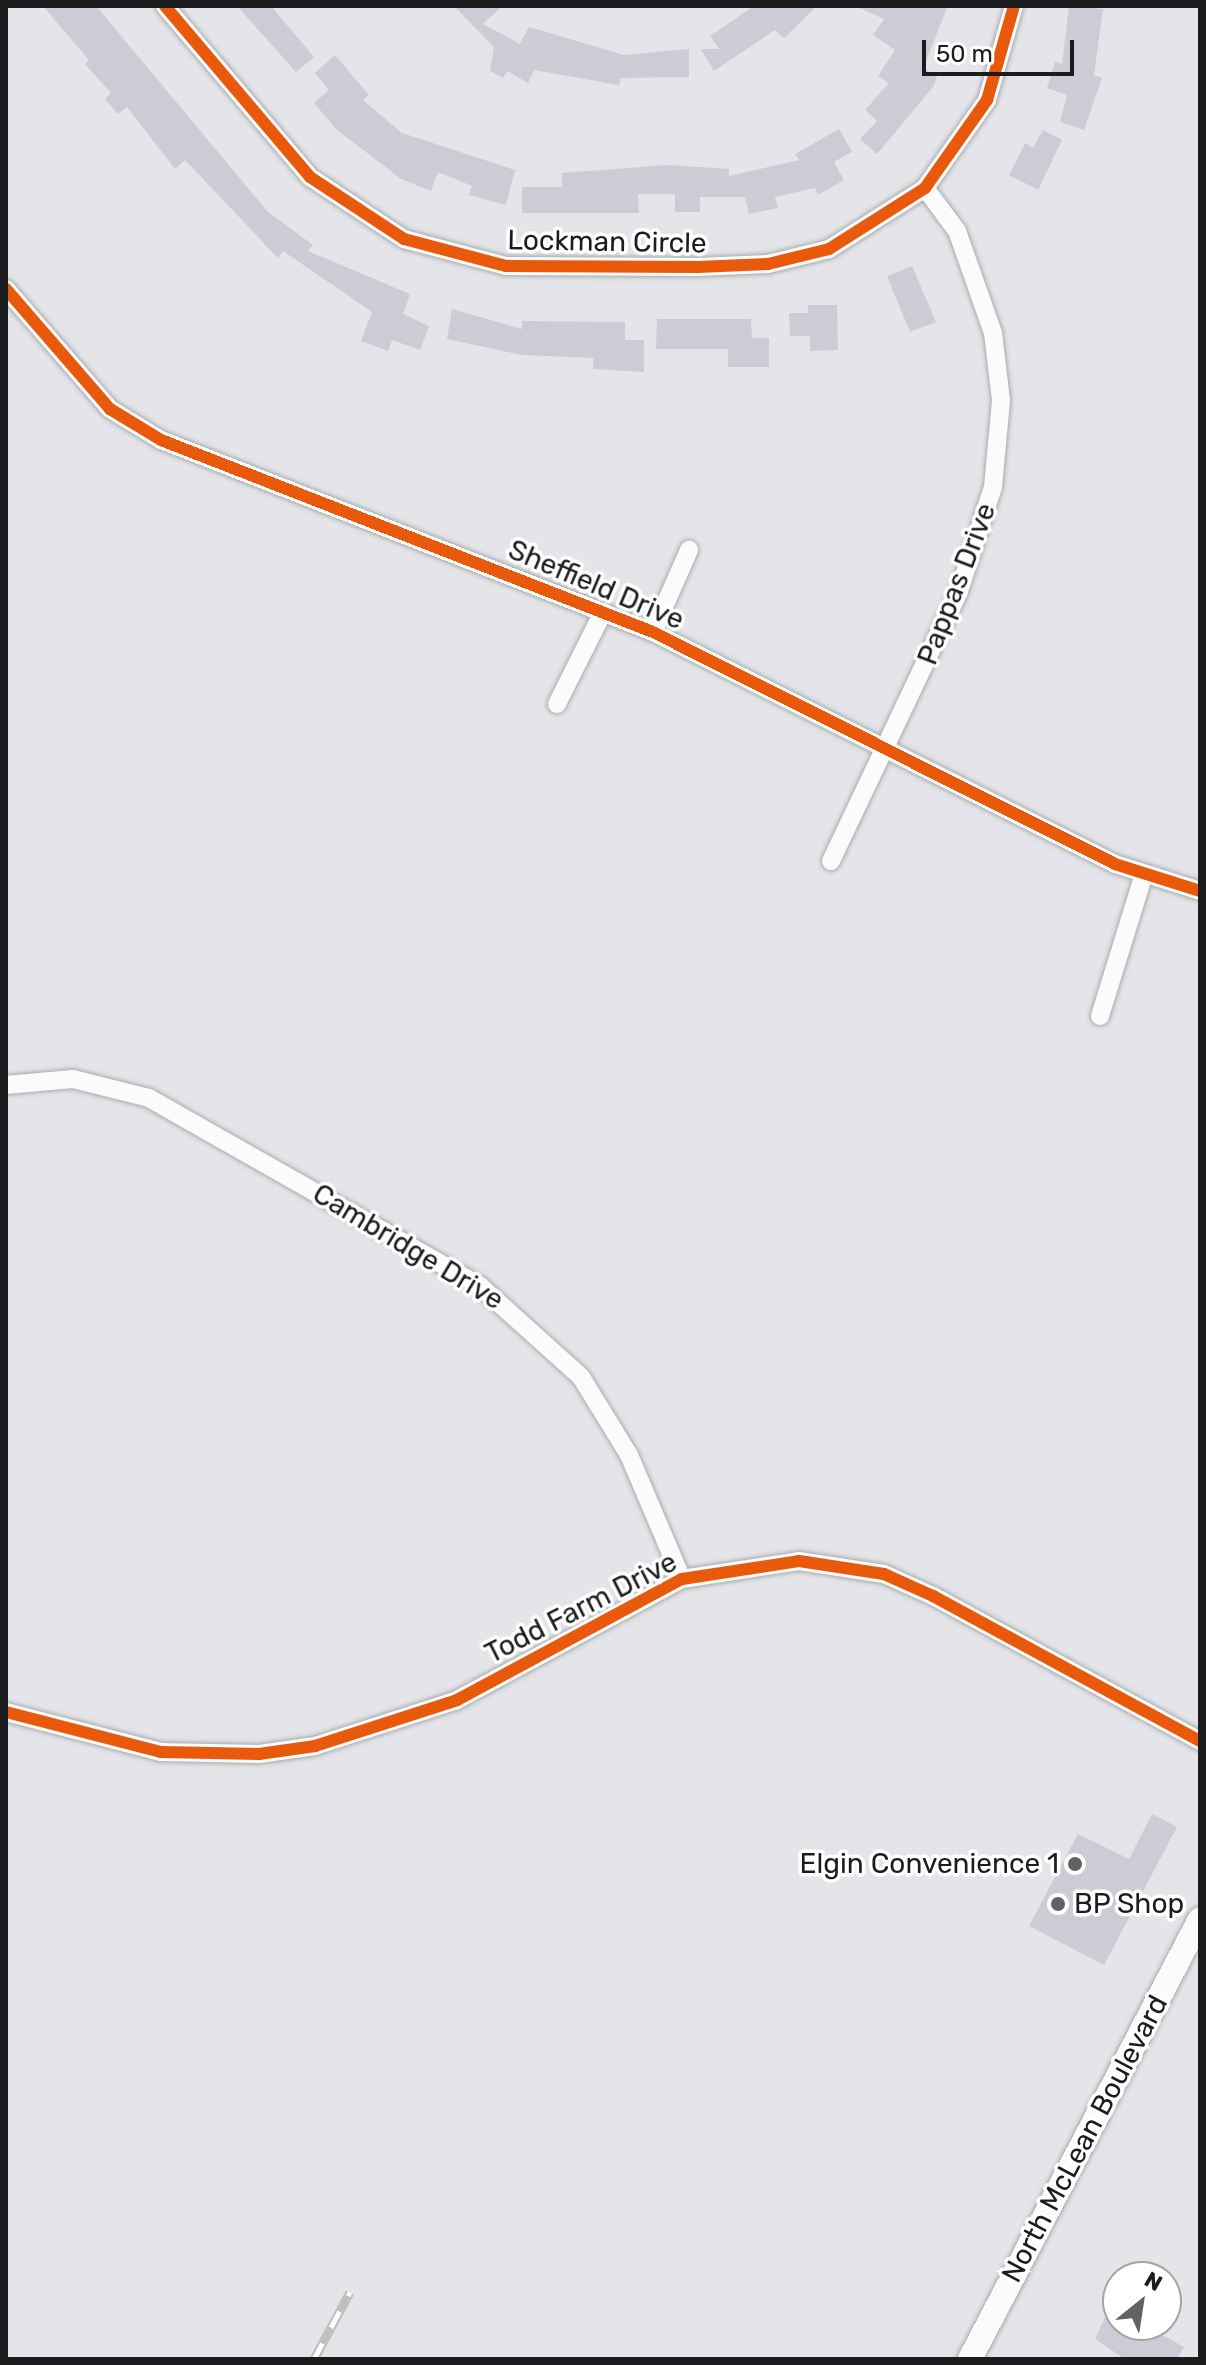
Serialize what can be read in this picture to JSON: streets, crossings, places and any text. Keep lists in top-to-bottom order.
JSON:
{
  "streets": {
    "main road": ["North McLean Boulevard"],
    "street": [
      "Lockman Circle",
      "Pappas Drive",
      "Sheffield Drive",
      "Cambridge Drive",
      "Todd Farm Drive"
    ]
  },
  "crossings": [
    ["Lockman Circle", "Pappas Drive"],
    ["Pappas Drive", "Sheffield Drive"],
    ["Cambridge Drive", "Todd Farm Drive"]
  ],
  "places": ["Elgin Convenience 1", "BP Shop"],
  "scale_bar": "50 m",
  "north": "top right"
}
